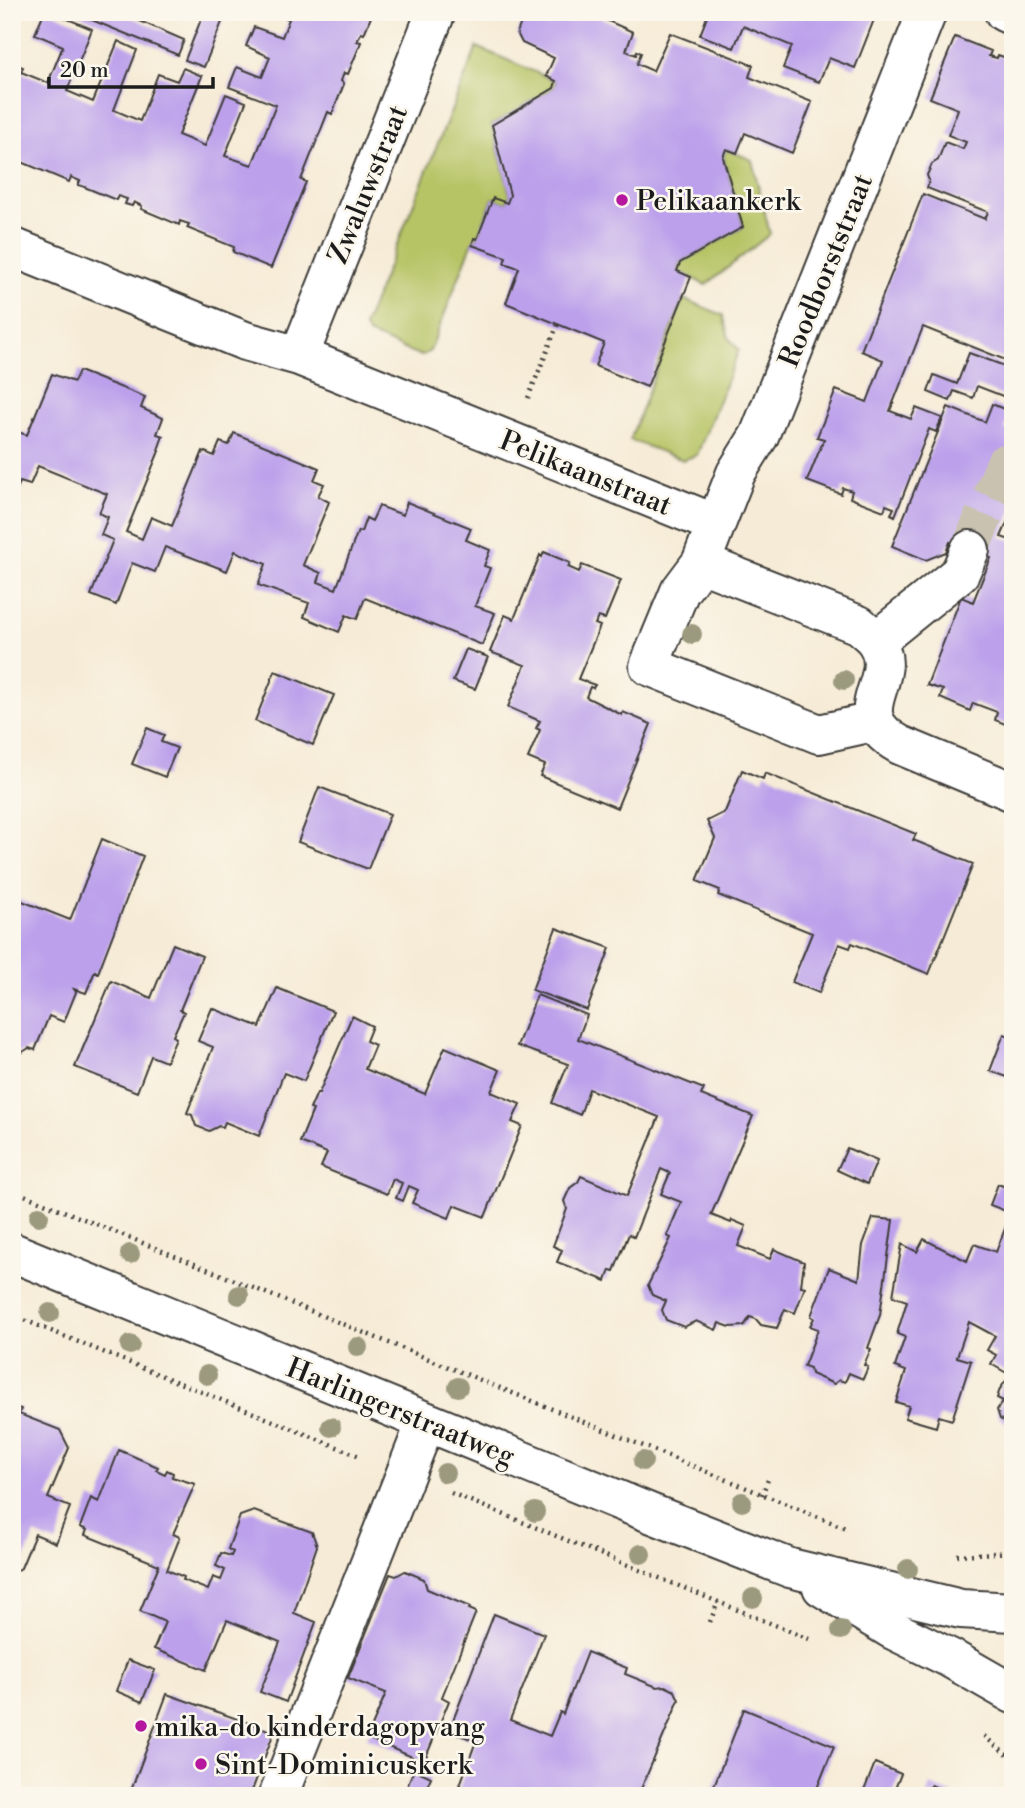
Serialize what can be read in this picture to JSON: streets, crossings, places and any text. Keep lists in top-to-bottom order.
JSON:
{
  "streets": {
    "street": [
      "Zwaluwstraat",
      "Roodborststraat",
      "Pelikaanstraat",
      "Harlingerstraatweg"
    ]
  },
  "crossings": [
    ["Zwaluwstraat", "Pelikaanstraat"],
    ["Roodborststraat", "Pelikaanstraat"]
  ],
  "places": ["Pelikaankerk", "mika-do kinderdagopvang", "Sint-Dominicuskerk"],
  "scale_bar": "20 m"
}
